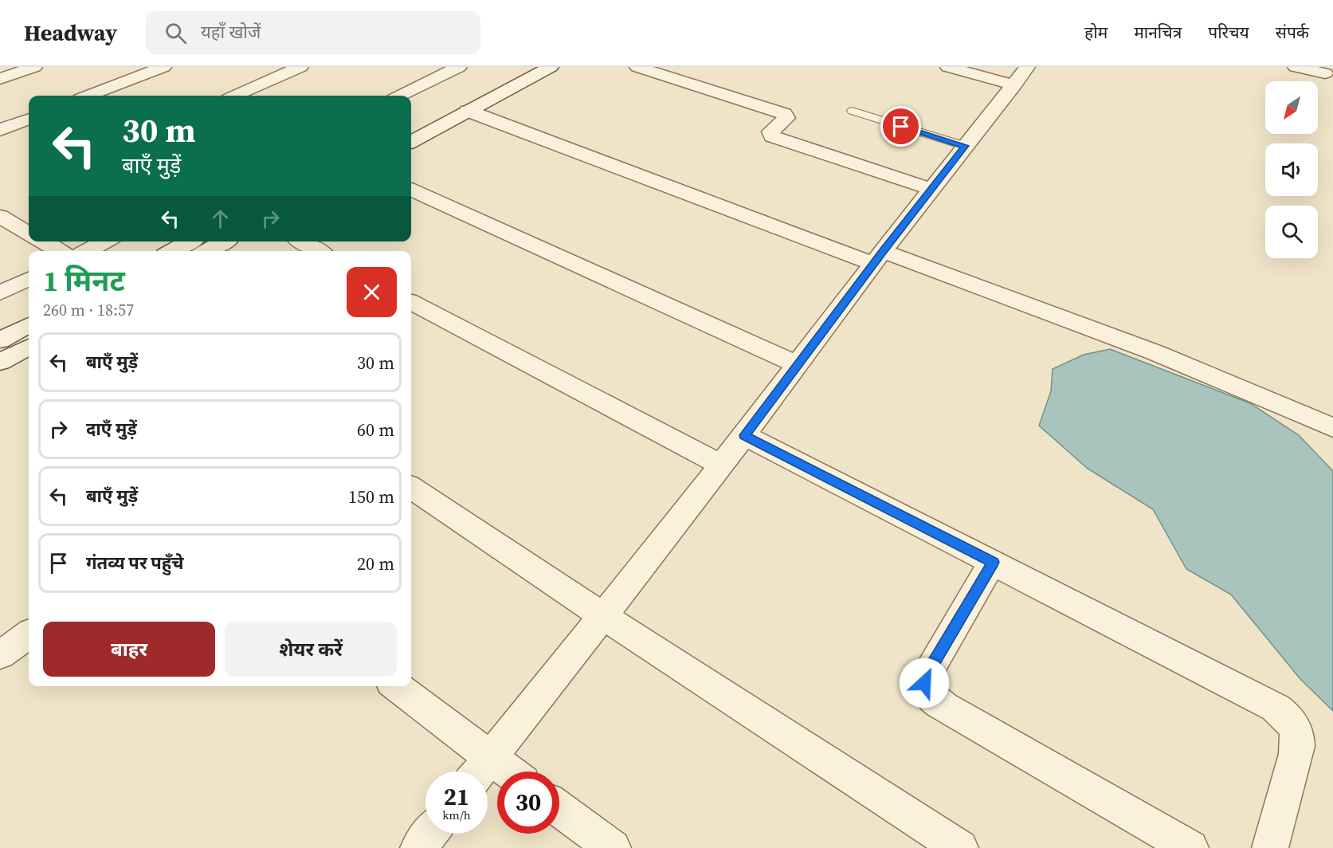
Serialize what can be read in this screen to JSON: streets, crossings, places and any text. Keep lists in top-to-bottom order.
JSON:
{
  "north": "bottom left",
  "page": {
    "header": "Headway",
    "search": "यहाँ खोजें",
    "nav": [
      "होम",
      "मानचित्र",
      "परिचय",
      "संपर्क"
    ],
    "turn": ["30 m", "बाएँ मुड़ें"],
    "heading": ["1 मिनट", "260 m · 18:57"],
    "list": [
      {
        "name": "बाएँ मुड़ें",
        "value": "30 m"
      },
      {
        "name": "दाएँ मुड़ें",
        "value": "60 m"
      },
      {
        "name": "बाएँ मुड़ें",
        "value": "150 m"
      },
      {
        "name": "गंतव्य पर पहुँचे",
        "value": "20 m"
      }
    ],
    "buttons": ["बाहर", "शेयर करें"],
    "speed": "21 km/h",
    "limit": "30"
  }
}
